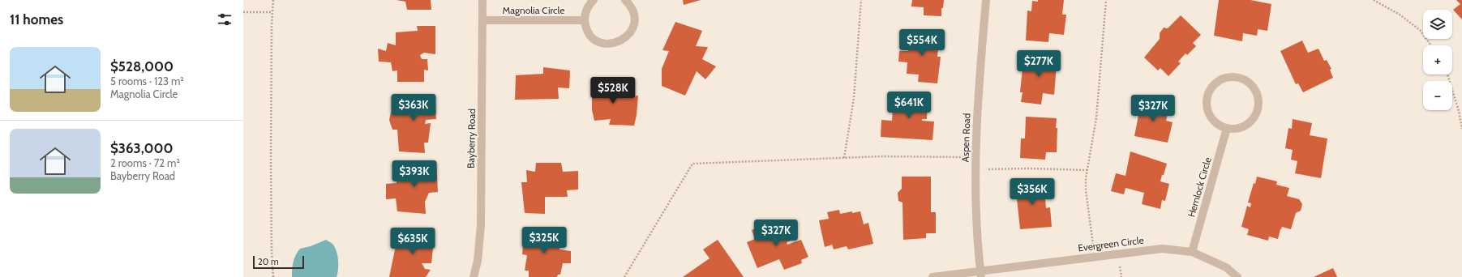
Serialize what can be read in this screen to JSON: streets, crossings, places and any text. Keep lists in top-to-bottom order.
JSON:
{
  "streets": {
    "street": [
      "Magnolia Circle",
      "Aspen Road",
      "Bayberry Road",
      "Hemlock Circle",
      "Evergreen Circle"
    ]
  },
  "crossings": [
    ["Magnolia Circle", "Bayberry Road"],
    ["Aspen Road", "Evergreen Circle"],
    ["Hemlock Circle", "Evergreen Circle"]
  ],
  "scale_bar": "20 m",
  "page": {
    "heading": "11 homes",
    "map_buttons": ["+", "−"],
    "price": [
      "$554K",
      "$277K",
      "$528K",
      "$641K",
      "$363K",
      "$327K",
      "$393K",
      "$356K",
      "$327K",
      "$325K",
      "$635K"
    ],
    "list": [
      {
        "name": "$528,000",
        "note": "5 rooms · 123 m² · Magnolia Circle"
      },
      {
        "name": "$363,000",
        "note": "2 rooms · 72 m² · Bayberry Road"
      }
    ],
    "scale": "20 m"
  }
}
